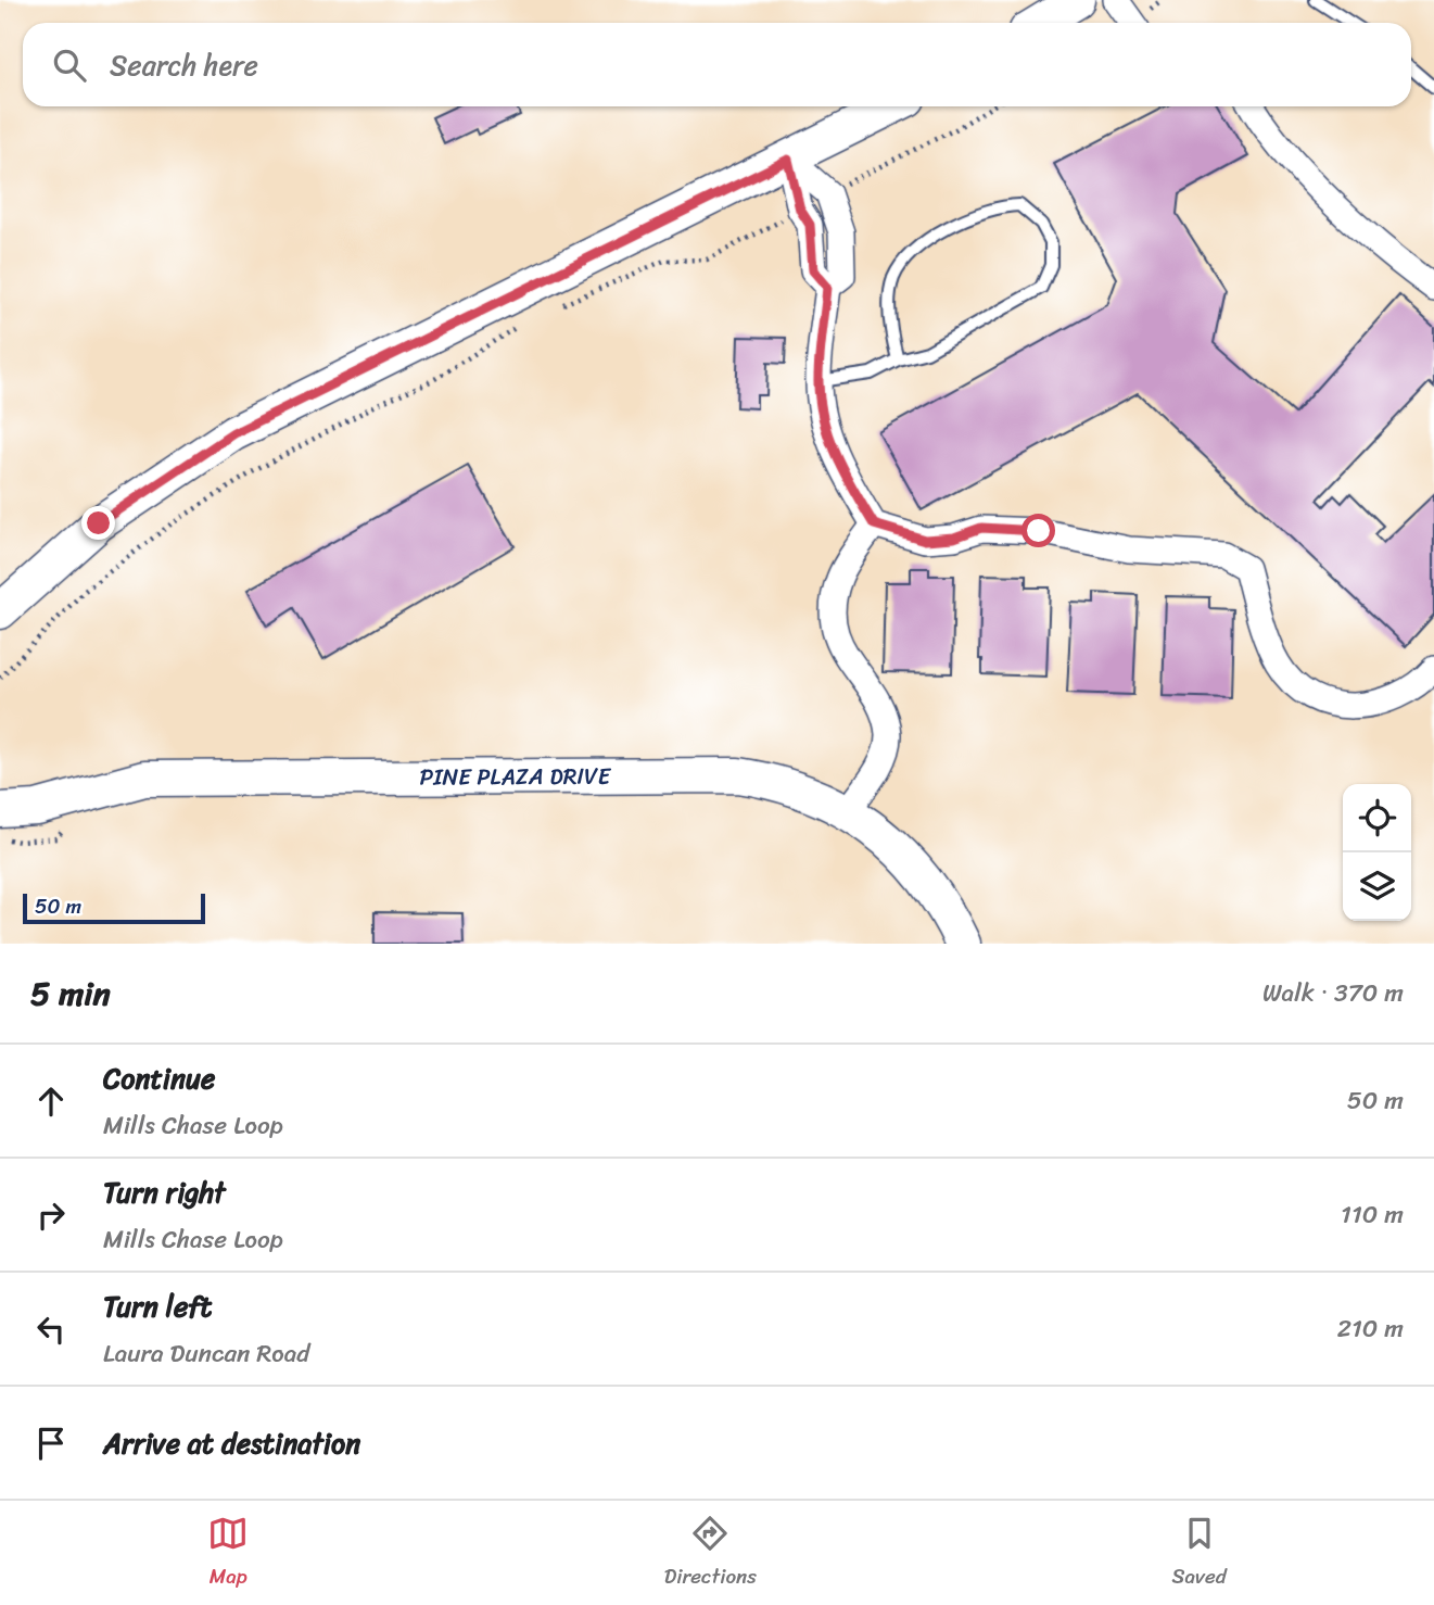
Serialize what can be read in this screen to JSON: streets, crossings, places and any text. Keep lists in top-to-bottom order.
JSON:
{
  "streets": {
    "street": ["PINE PLAZA DRIVE"]
  },
  "scale_bar": "50 m",
  "page": {
    "search": "Search here",
    "scale": "50 m",
    "heading": ["5 min", "Walk · 370 m"],
    "list": [
      ["Continue", "Mills Chase Loop", "50 m"],
      ["Turn right", "Mills Chase Loop", "110 m"],
      ["Turn left", "Laura Duncan Road", "210 m"],
      "Arrive at destination"
    ],
    "nav": ["Map", "Directions", "Saved"]
  }
}
